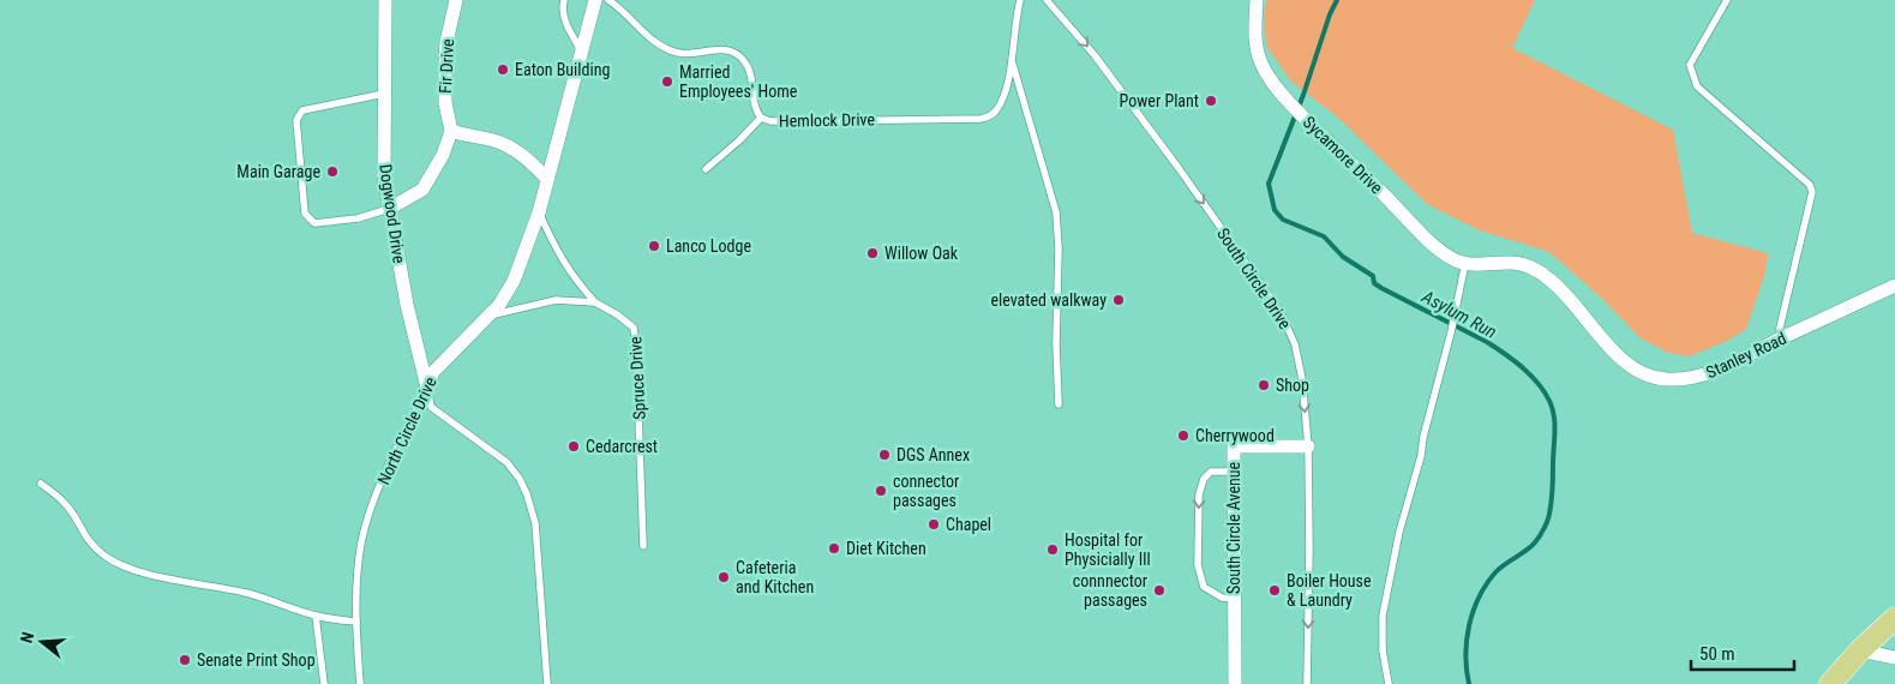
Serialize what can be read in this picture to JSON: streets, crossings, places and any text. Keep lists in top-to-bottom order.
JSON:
{
  "streets": {
    "street": [
      "Fir Drive",
      "Sycamore Drive",
      "Dogwood Drive",
      "Stanley Road",
      "North Circle Drive",
      "South Circle Avenue"
    ],
    "lane": ["Hemlock Drive", "South Circle Drive", "Spruce Drive"]
  },
  "crossings": [
    ["Sycamore Drive", "Stanley Road"],
    ["Dogwood Drive", "North Circle Drive"],
    ["South Circle Drive", "South Circle Avenue"],
    ["Spruce Drive", "North Circle Drive"]
  ],
  "one_way": ["South Circle Drive"],
  "water": ["Asylum Run"],
  "places": [
    "Eaton Building",
    "Married Employees' Home",
    "Power Plant",
    "Main Garage",
    "Lanco Lodge",
    "Willow Oak",
    "elevated walkway",
    "Shop",
    "Cherrywood",
    "Cedarcrest",
    "DGS Annex",
    "connector passages",
    "Chapel",
    "Diet Kitchen",
    "Hospital for Physicially Ill",
    "Cafeteria and Kitchen",
    "connnector passages",
    "Boiler House & Laundry",
    "Senate Print Shop"
  ],
  "scale_bar": "50 m",
  "north": "left"
}
